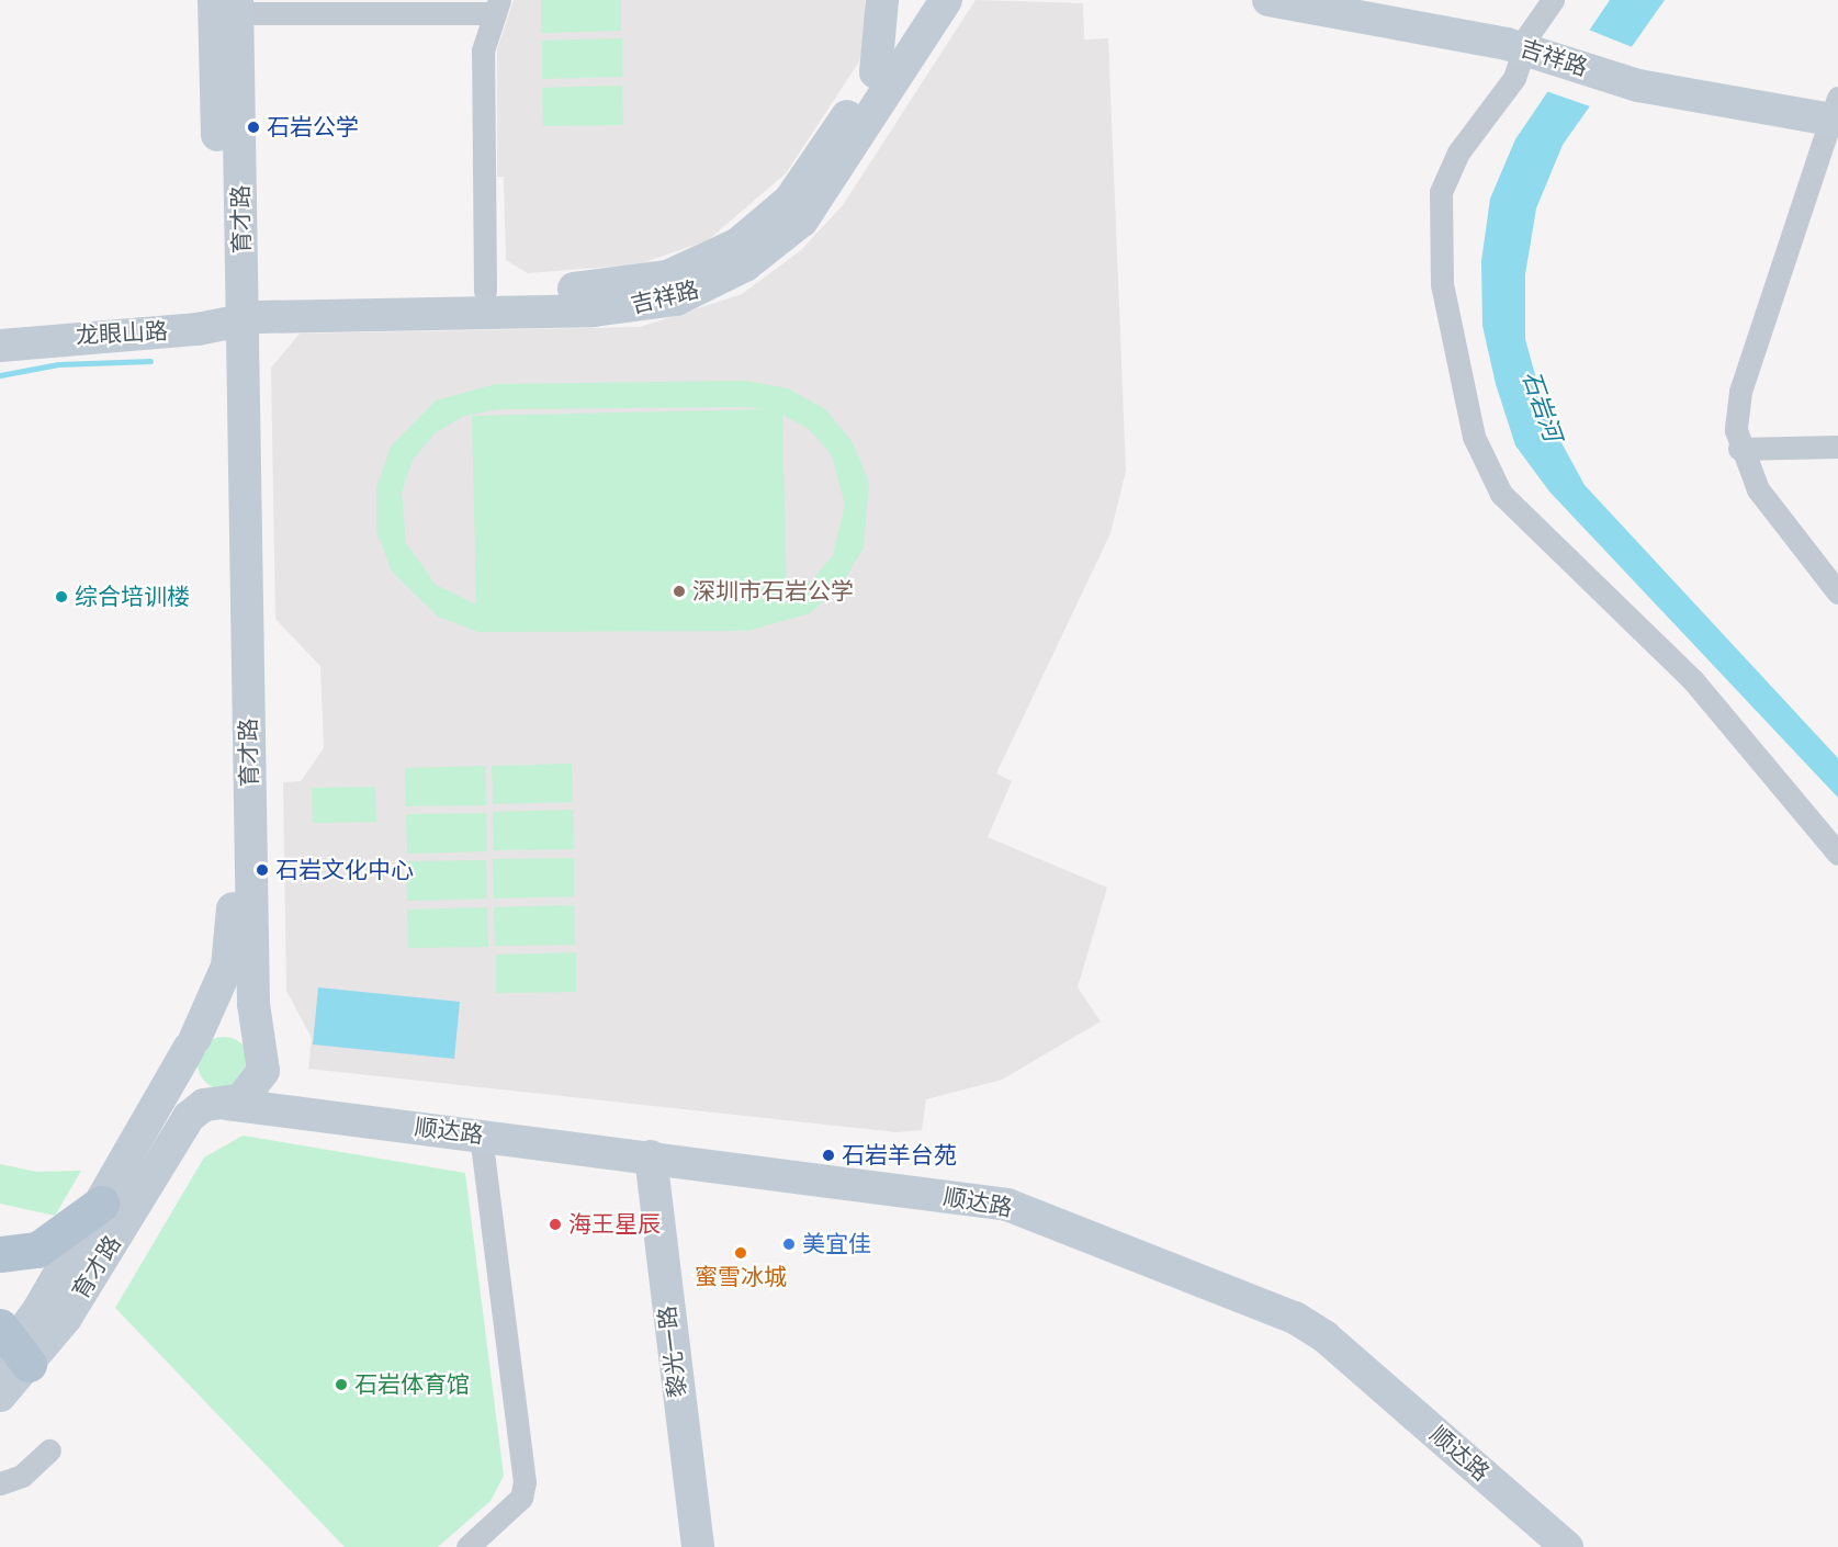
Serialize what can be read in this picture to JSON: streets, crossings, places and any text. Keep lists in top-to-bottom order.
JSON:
{
  "streets": {
    "street": [
      "吉祥路",
      "育才路",
      "龙眼山路",
      "顺达路",
      "黎光一路"
    ]
  },
  "crossings": [
    ["吉祥路", "育才路"],
    ["吉祥路", "龙眼山路"],
    ["育才路", "龙眼山路"],
    ["育才路", "顺达路"],
    ["顺达路", "黎光一路"]
  ],
  "water": ["石岩河"],
  "places": [
    "石岩公学",
    "深圳市石岩公学",
    "综合培训楼",
    "石岩文化中心",
    "石岩羊台苑",
    "海王星辰",
    "美宜佳",
    "蜜雪冰城",
    "石岩体育馆"
  ]
}
